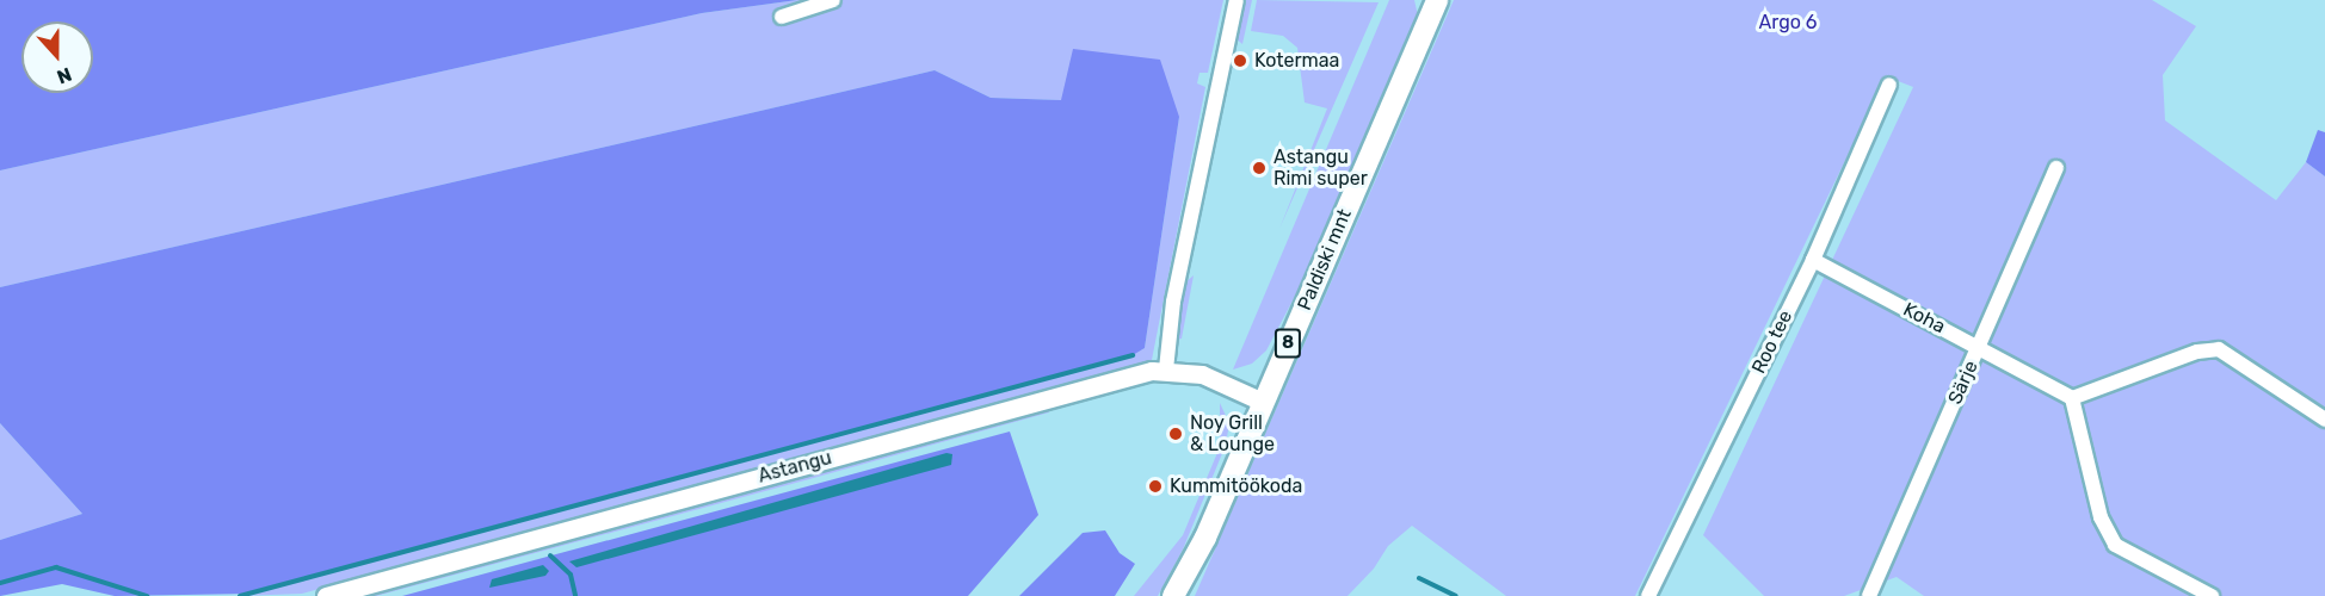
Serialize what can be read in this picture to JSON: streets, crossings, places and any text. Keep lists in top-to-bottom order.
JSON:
{
  "streets": {
    "main road": ["Paldiski mnt", "8"],
    "street": [
      "Koha",
      "Roo tee",
      "Särje",
      "Astangu"
    ]
  },
  "crossings": [
    ["Paldiski mnt", "Astangu"],
    ["Koha", "Roo tee"],
    ["Koha", "Särje"]
  ],
  "parks": ["Argo 6"],
  "places": [
    "Kotermaa",
    "Astangu Rimi super",
    "Noy Grill & Lounge",
    "Kummitöökoda"
  ],
  "north": "bottom"
}
